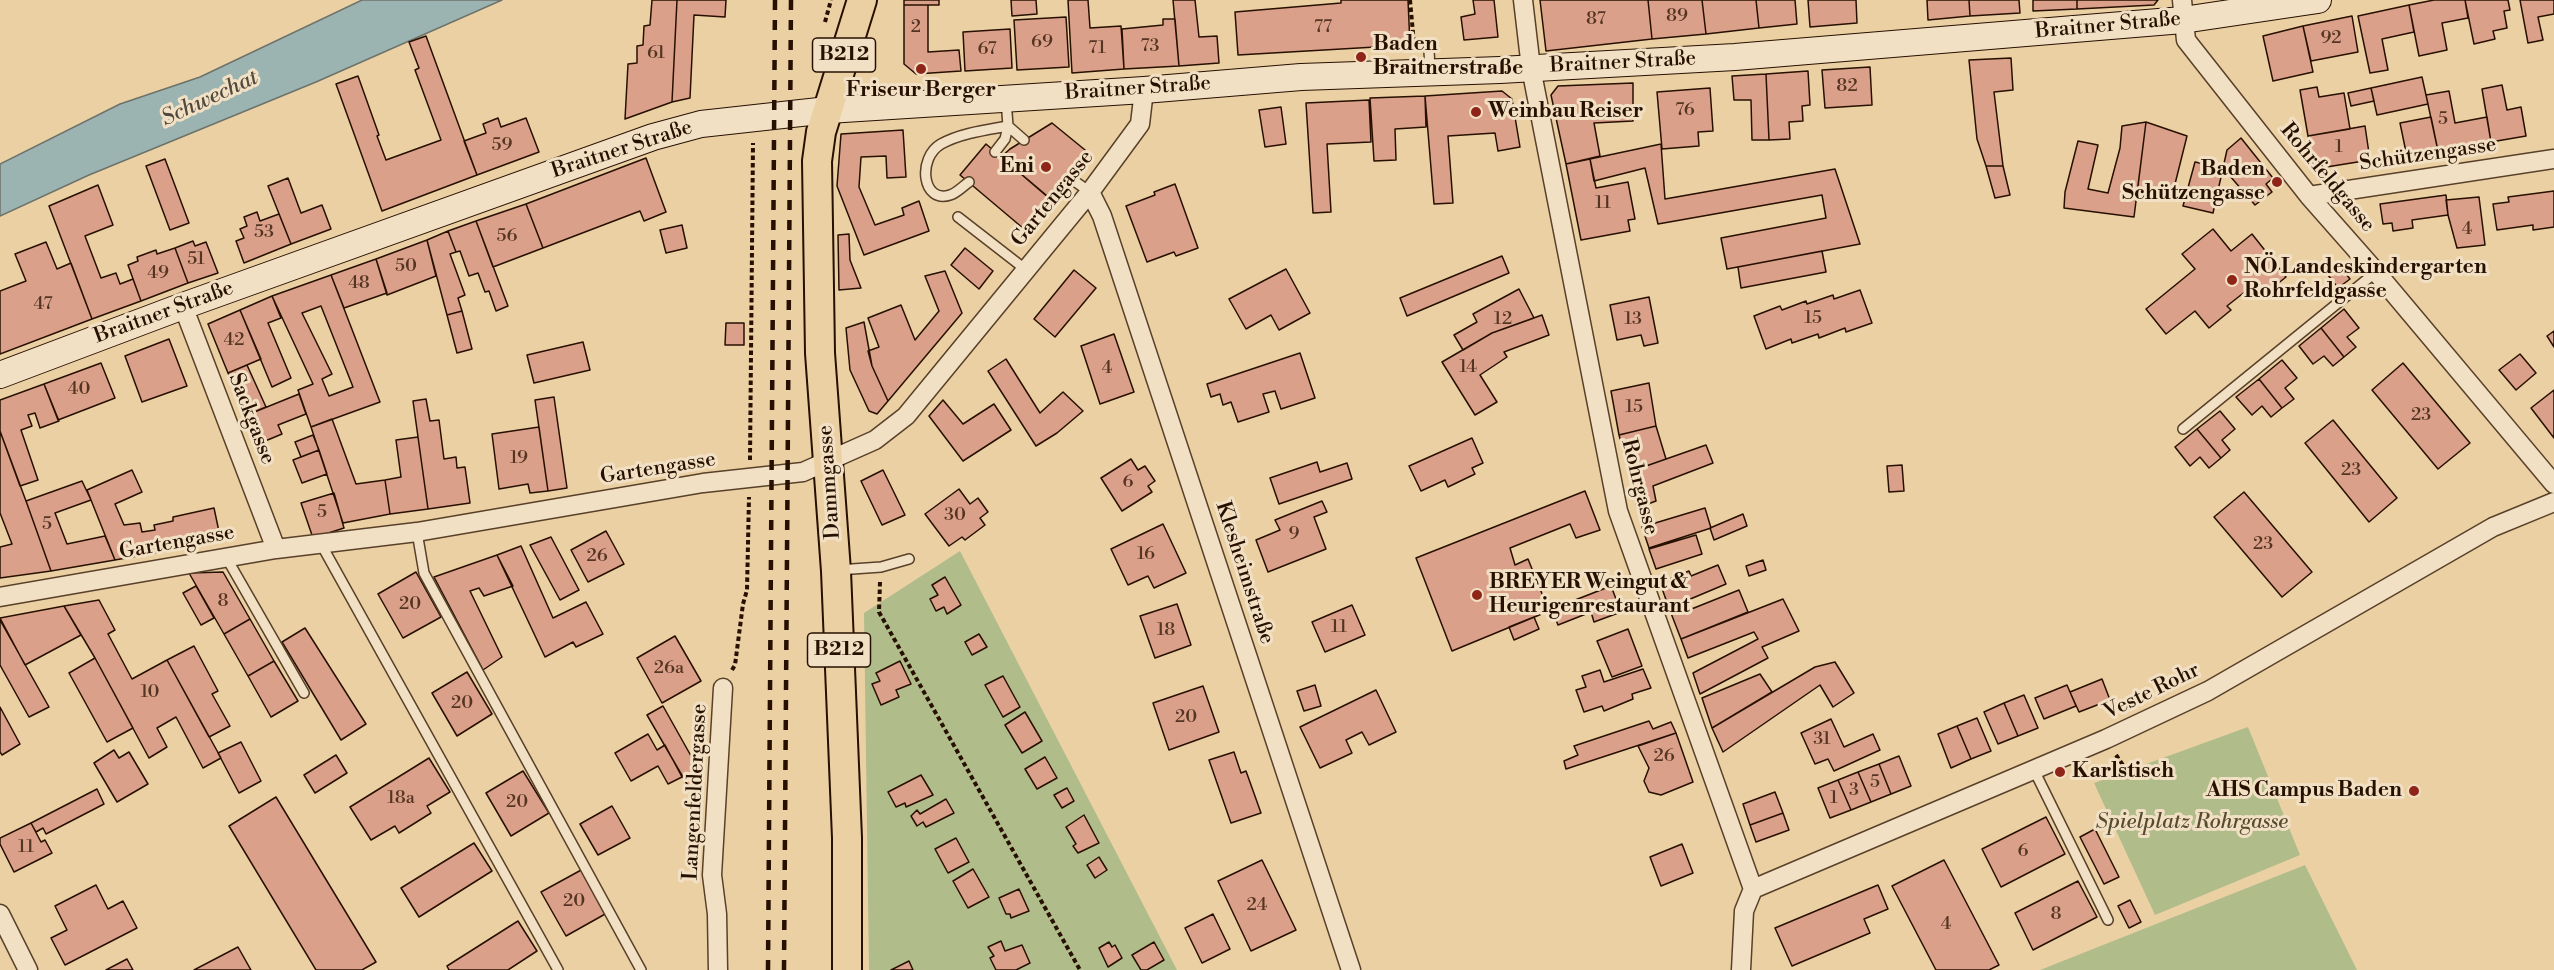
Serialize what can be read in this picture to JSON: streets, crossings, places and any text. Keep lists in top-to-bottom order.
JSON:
{
  "streets": {
    "main road": ["Braitner Straße", "B212", "Dammgasse"],
    "street": [
      "Schützengasse",
      "Rohrfeldgasse",
      "Gartengasse",
      "Sackgasse",
      "Rohrgasse",
      "Klesheimstraße",
      "Veste Rohr",
      "Langenfeldergasse"
    ]
  },
  "crossings": [
    ["Braitner Straße", "Rohrfeldgasse"],
    ["Braitner Straße", "Gartengasse"],
    ["Braitner Straße", "Sackgasse"],
    ["Braitner Straße", "Dammgasse"],
    ["Braitner Straße", "Rohrgasse"],
    ["Schützengasse", "Rohrfeldgasse"],
    ["Gartengasse", "Sackgasse"],
    ["Gartengasse", "Dammgasse"],
    ["Gartengasse", "Klesheimstraße"],
    ["Rohrgasse", "Veste Rohr"]
  ],
  "water": ["Schwechat"],
  "parks": ["Spielplatz Rohrgasse"],
  "places": [
    "Baden Braitnerstraße",
    "Friseur Berger",
    "Weinbau Reiser",
    "Eni",
    "Baden Schützengasse",
    "NÖ Landeskindergarten Rohrfeldgasse",
    "BREYER Weingut & Heurigenrestaurant",
    "Karlstisch",
    "AHS Campus Baden"
  ],
  "house_numbers": [
    "89",
    "87",
    "2",
    "77",
    "92",
    "69",
    "73",
    "71",
    "67",
    "61",
    "82",
    "76",
    "5",
    "59",
    "1",
    "11",
    "4",
    "53",
    "56",
    "51",
    "50",
    "49",
    "48",
    "47",
    "15",
    "12",
    "13",
    "42",
    "14",
    "4",
    "40",
    "15",
    "23",
    "19",
    "23",
    "6",
    "5",
    "30",
    "5",
    "9",
    "23",
    "16",
    "26",
    "8",
    "20",
    "11",
    "18",
    "26a",
    "10",
    "20",
    "20",
    "31",
    "26",
    "5",
    "3",
    "18a",
    "1",
    "20",
    "11",
    "6",
    "20",
    "24",
    "8",
    "4"
  ]
}
